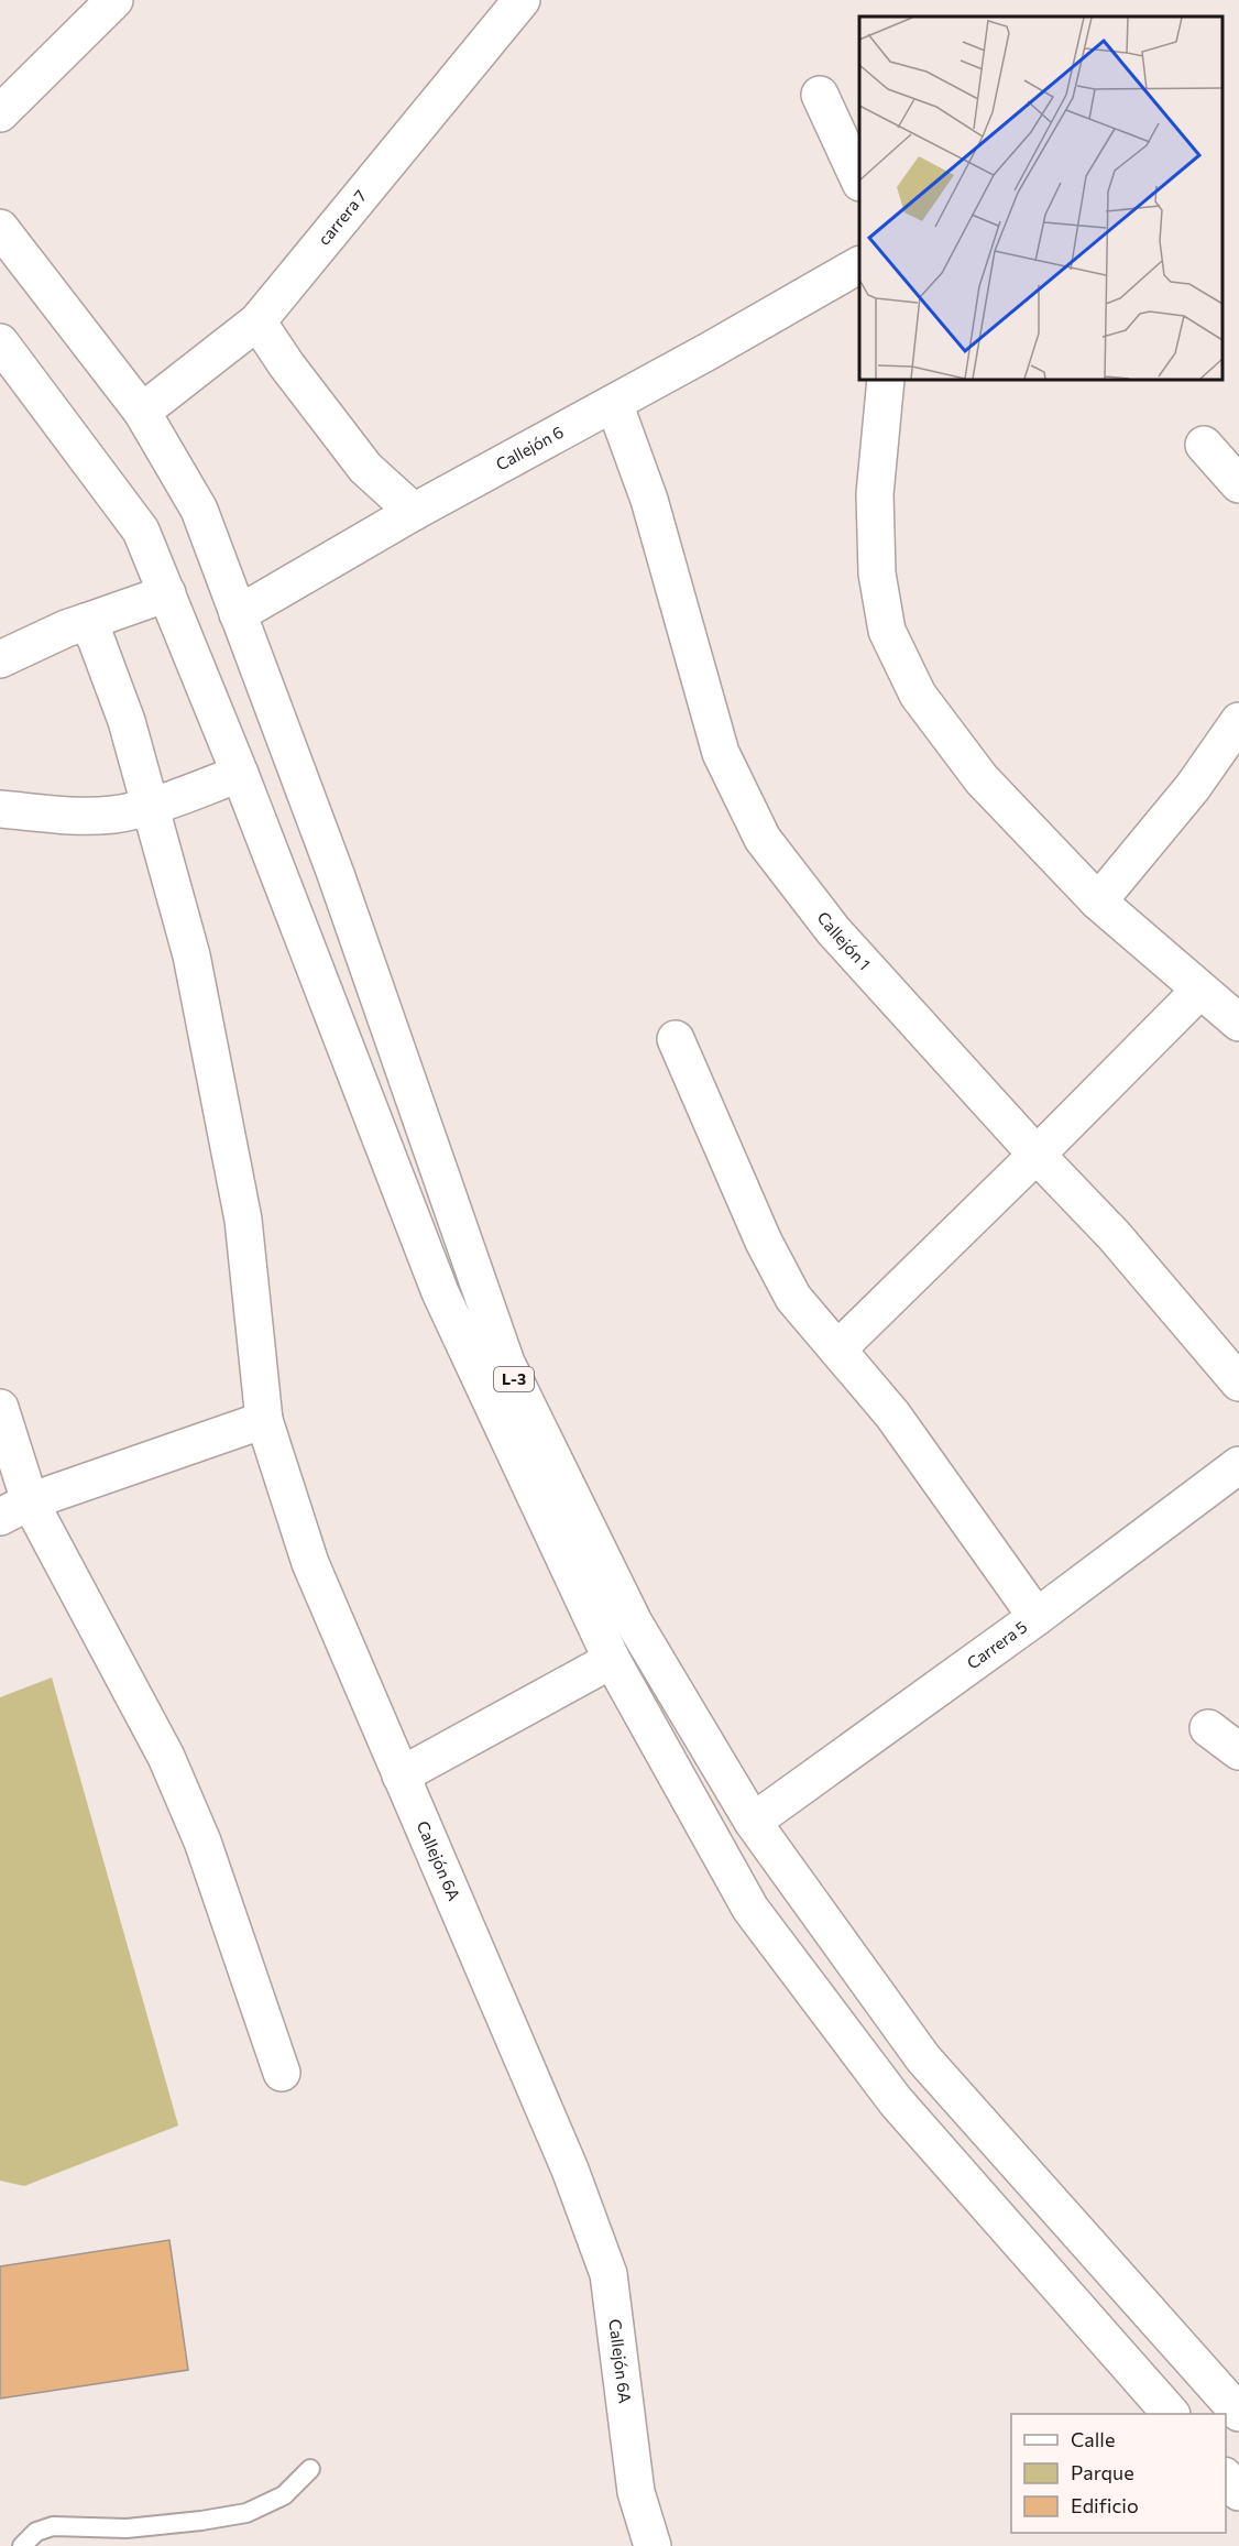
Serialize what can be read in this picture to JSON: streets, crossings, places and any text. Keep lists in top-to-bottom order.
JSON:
{
  "streets": {
    "street": [
      "carrera 7",
      "Callejón 6",
      "Callejón 1",
      "L-3",
      "Carrera 5",
      "Callejón 6A"
    ]
  },
  "crossings": [
    ["carrera 7", "L-3"],
    ["Callejón 6", "Callejón 1"],
    ["Callejón 6", "L-3"],
    ["L-3", "Carrera 5"]
  ],
  "legend": ["Calle", "Parque", "Edificio"]
}
